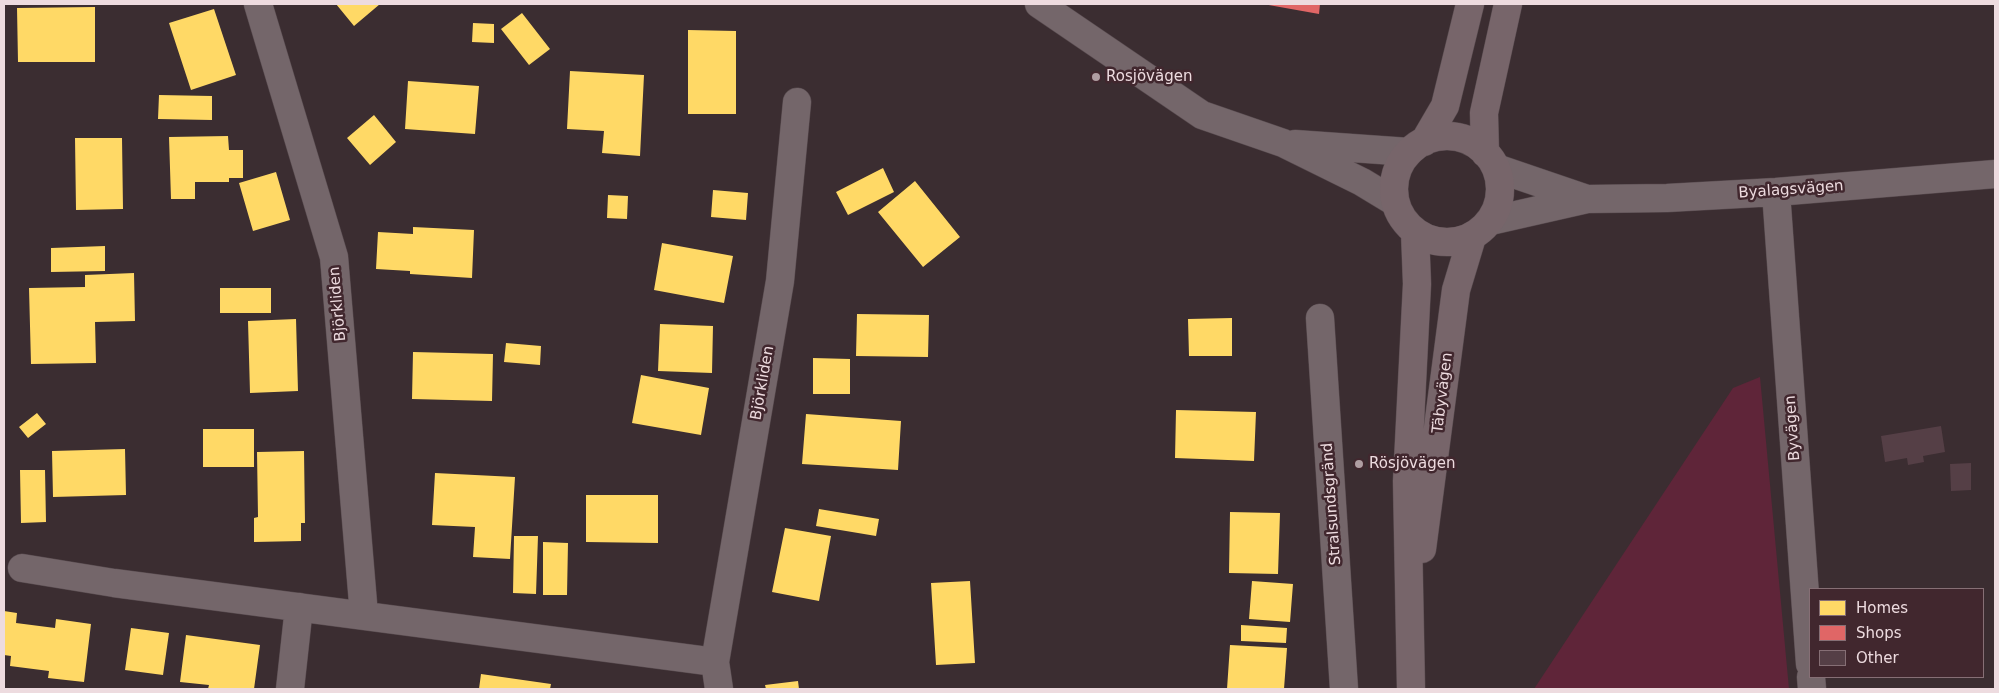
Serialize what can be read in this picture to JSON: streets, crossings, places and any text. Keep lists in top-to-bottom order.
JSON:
{
  "streets": {
    "main road": ["Täbyvägen"],
    "street": [
      "Byalagsvägen",
      "Björkliden",
      "Byvägen",
      "Stralsundsgränd"
    ]
  },
  "crossings": [
    ["Byalagsvägen", "Täbyvägen"],
    ["Byalagsvägen", "Byvägen"]
  ],
  "places": ["Rosjövägen", "Rösjövägen"],
  "legend": ["Homes", "Shops", "Other"]
}
